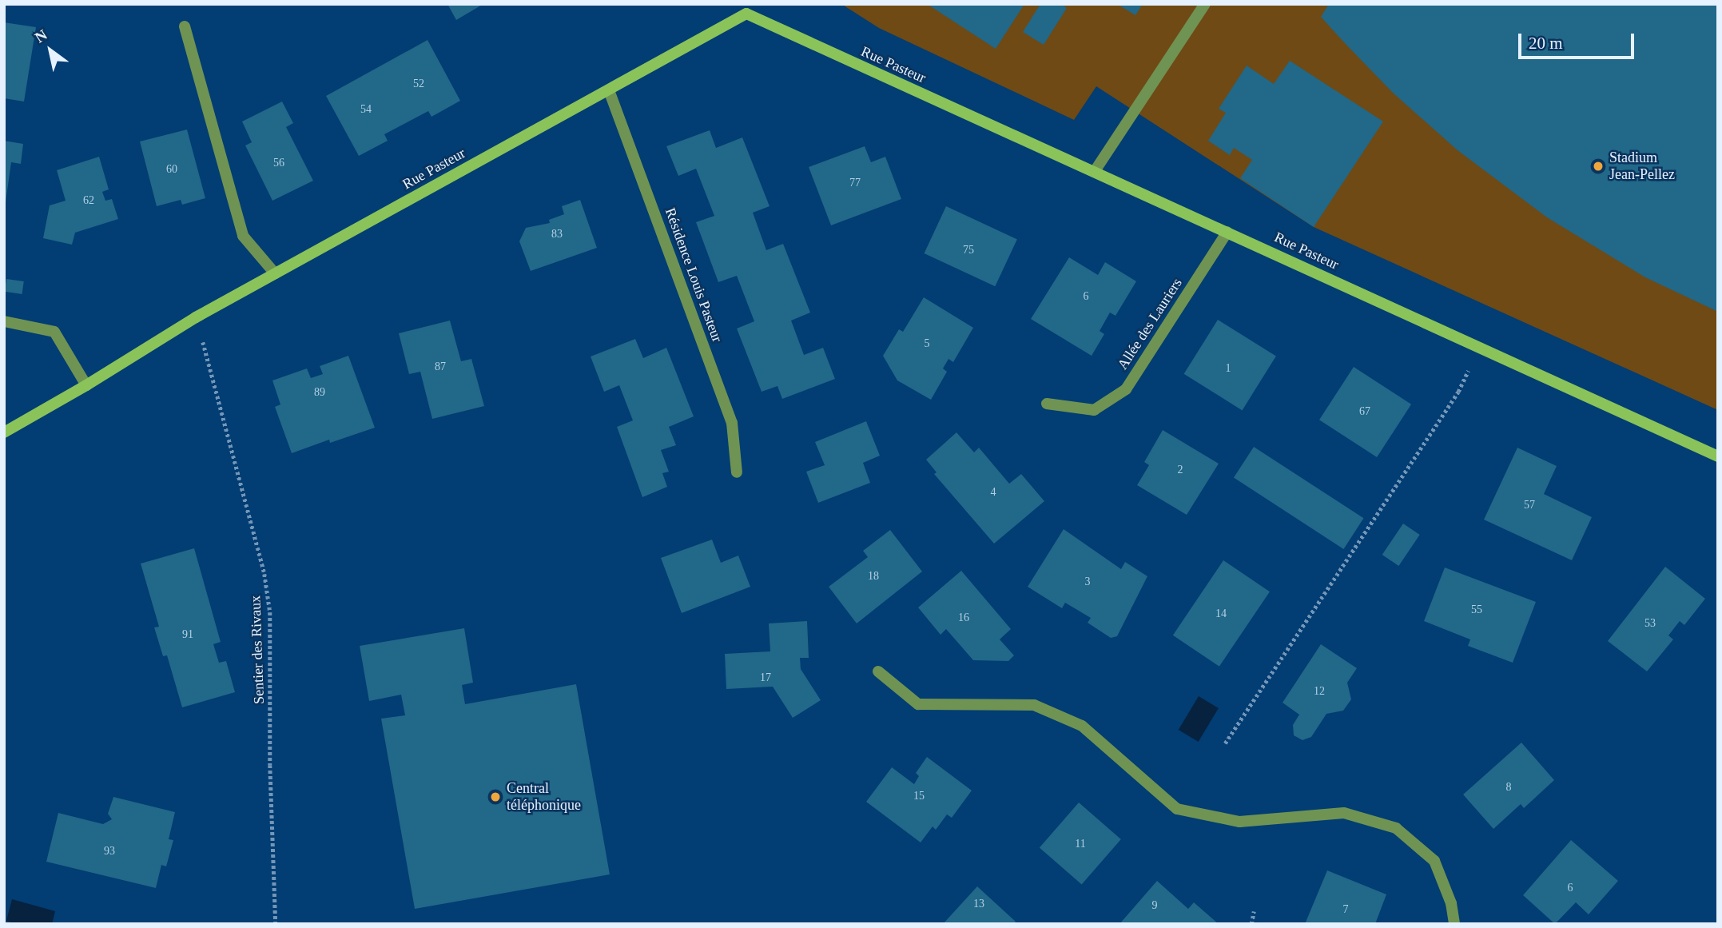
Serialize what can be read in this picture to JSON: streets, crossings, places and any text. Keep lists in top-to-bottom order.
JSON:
{
  "streets": {
    "main road": ["Rue Pasteur"],
    "street": ["Résidence Louis Pasteur", "Allée des Lauriers"],
    "path": ["Sentier des Rivaux"]
  },
  "crossings": [
    ["Rue Pasteur", "Résidence Louis Pasteur"],
    ["Rue Pasteur", "Allée des Lauriers"],
    ["Rue Pasteur", "Sentier des Rivaux"]
  ],
  "places": ["Stadium Jean-Pellez", "Central téléphonique"],
  "house_numbers": [
    "52",
    "54",
    "56",
    "60",
    "77",
    "62",
    "83",
    "75",
    "6",
    "5",
    "87",
    "1",
    "89",
    "67",
    "2",
    "4",
    "57",
    "18",
    "3",
    "55",
    "14",
    "16",
    "53",
    "91",
    "17",
    "12",
    "8",
    "15",
    "11",
    "93",
    "6",
    "13",
    "9",
    "7"
  ],
  "scale_bar": "20 m",
  "north": "top left"
}
